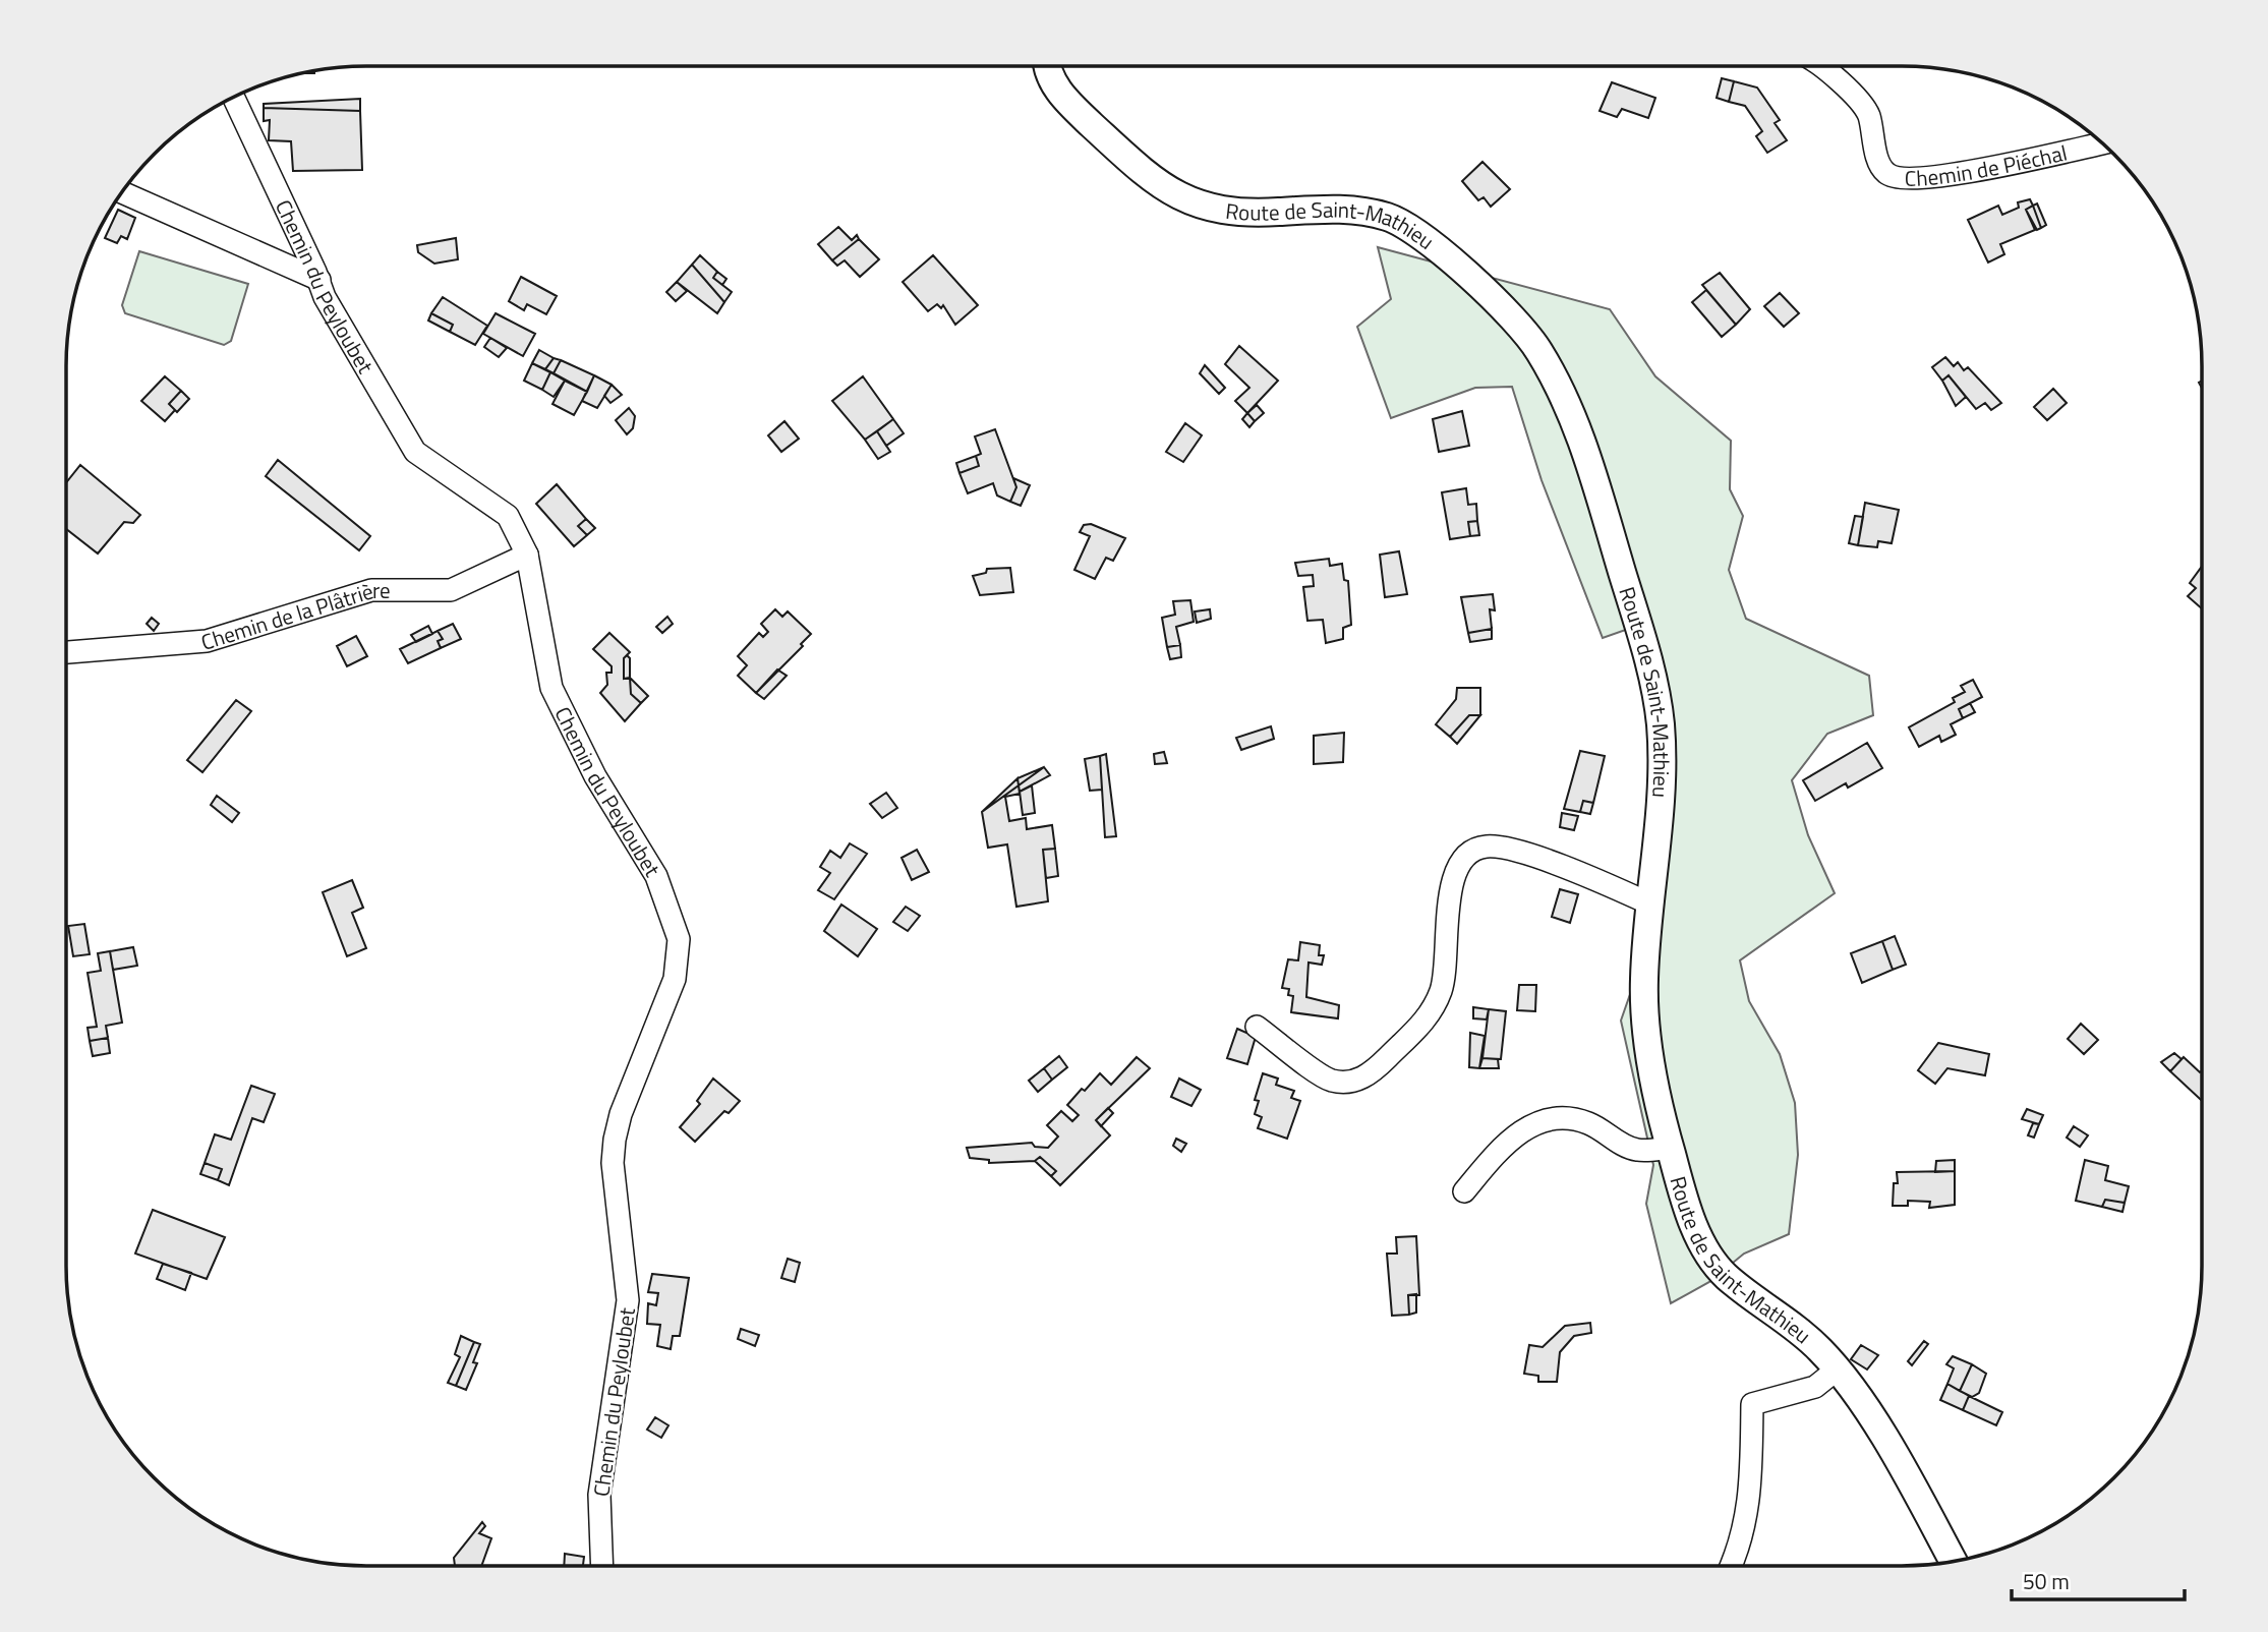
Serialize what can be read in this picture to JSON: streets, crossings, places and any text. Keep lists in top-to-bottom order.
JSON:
{
  "streets": {
    "street": [
      "Chemin de Piéchal",
      "Route de Saint-Mathieu",
      "Chemin du Peyloubet",
      "Chemin de la Plâtrière"
    ]
  },
  "crossings": [
    ["Chemin du Peyloubet", "Chemin de la Plâtrière"]
  ],
  "scale_bar": "50 m"
}
